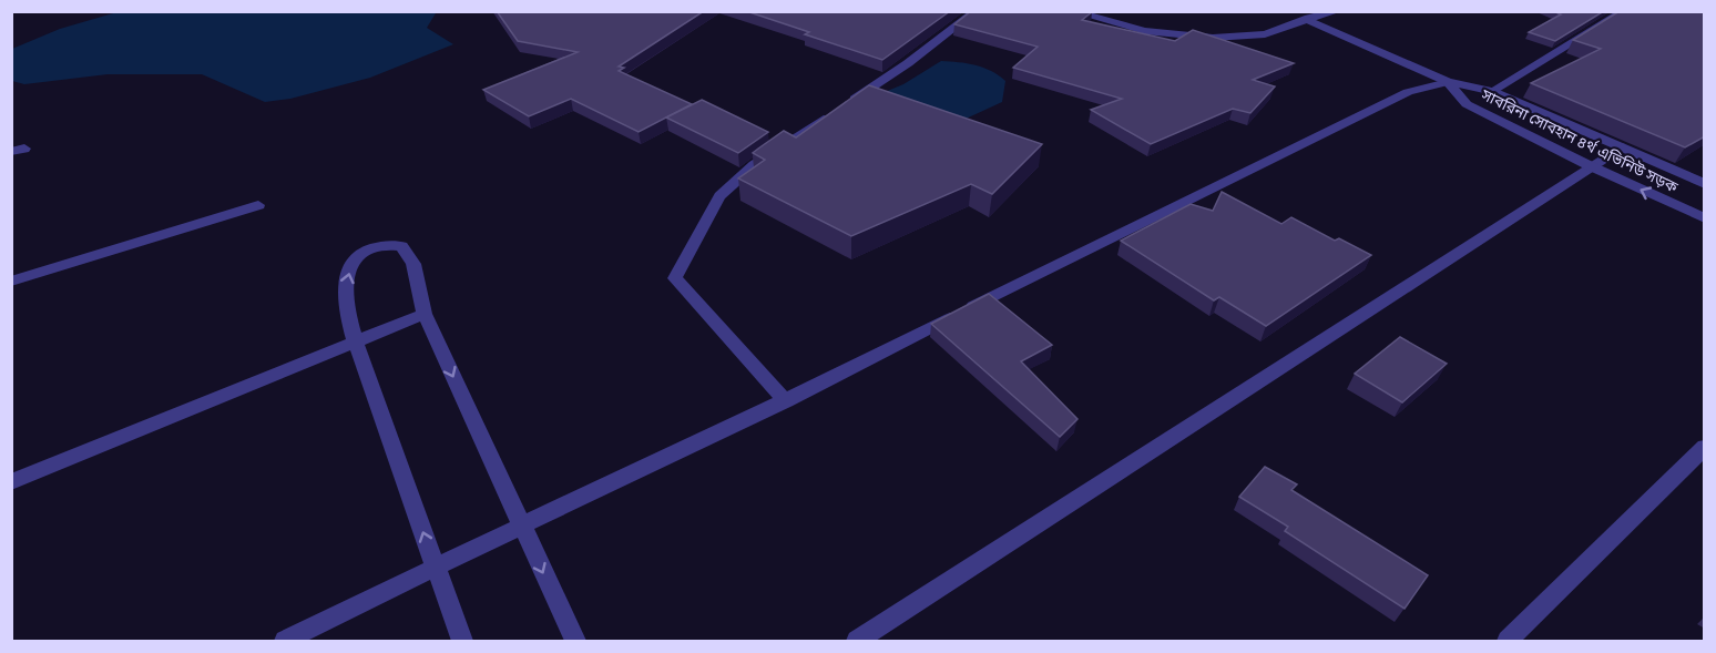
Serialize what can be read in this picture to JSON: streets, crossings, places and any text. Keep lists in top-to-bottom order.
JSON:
{
  "streets": {
    "street": ["সাবরিনা সোবহান ৪র্থ এভিনিউ সড়ক"]
  }
}
